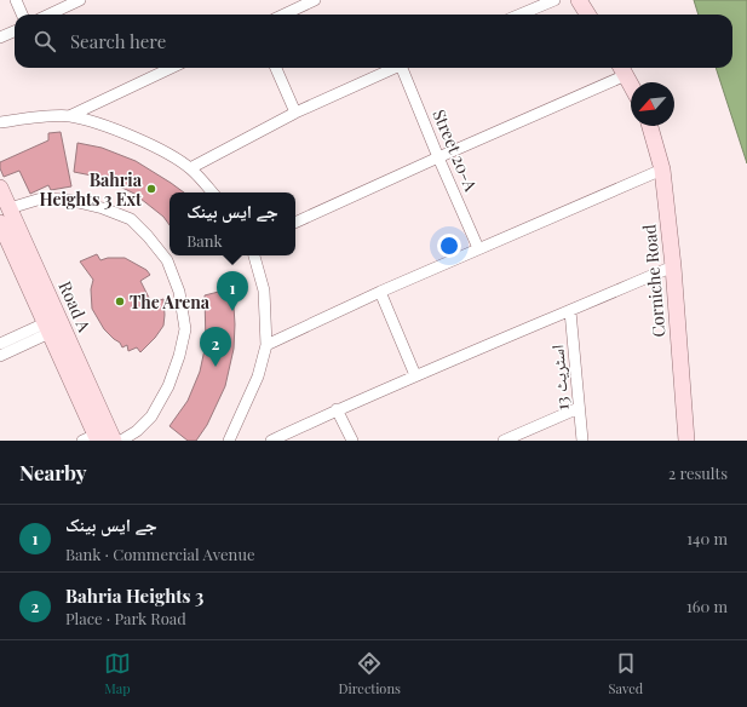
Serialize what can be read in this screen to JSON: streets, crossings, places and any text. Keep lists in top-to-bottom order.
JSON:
{
  "streets": {
    "street": [
      "Street 20-A",
      "Corniche Road",
      "Road A",
      "اسٹریٹ 13"
    ]
  },
  "places": ["Bahria Heights 3 Ext", "The Arena"],
  "north": "bottom left",
  "page": {
    "search": "Search here",
    "popup": ["جے ایس بینک", "Bank"],
    "pins": ["1", "2"],
    "heading": ["Nearby", "2 results"],
    "list": [
      {
        "mark": "1",
        "name": "جے ایس بینک",
        "note": "Bank · Commercial Avenue",
        "value": "140 m"
      },
      {
        "mark": "2",
        "name": "Bahria Heights 3",
        "note": "Place · Park Road",
        "value": "160 m"
      }
    ],
    "nav": ["Map", "Directions", "Saved"]
  }
}
